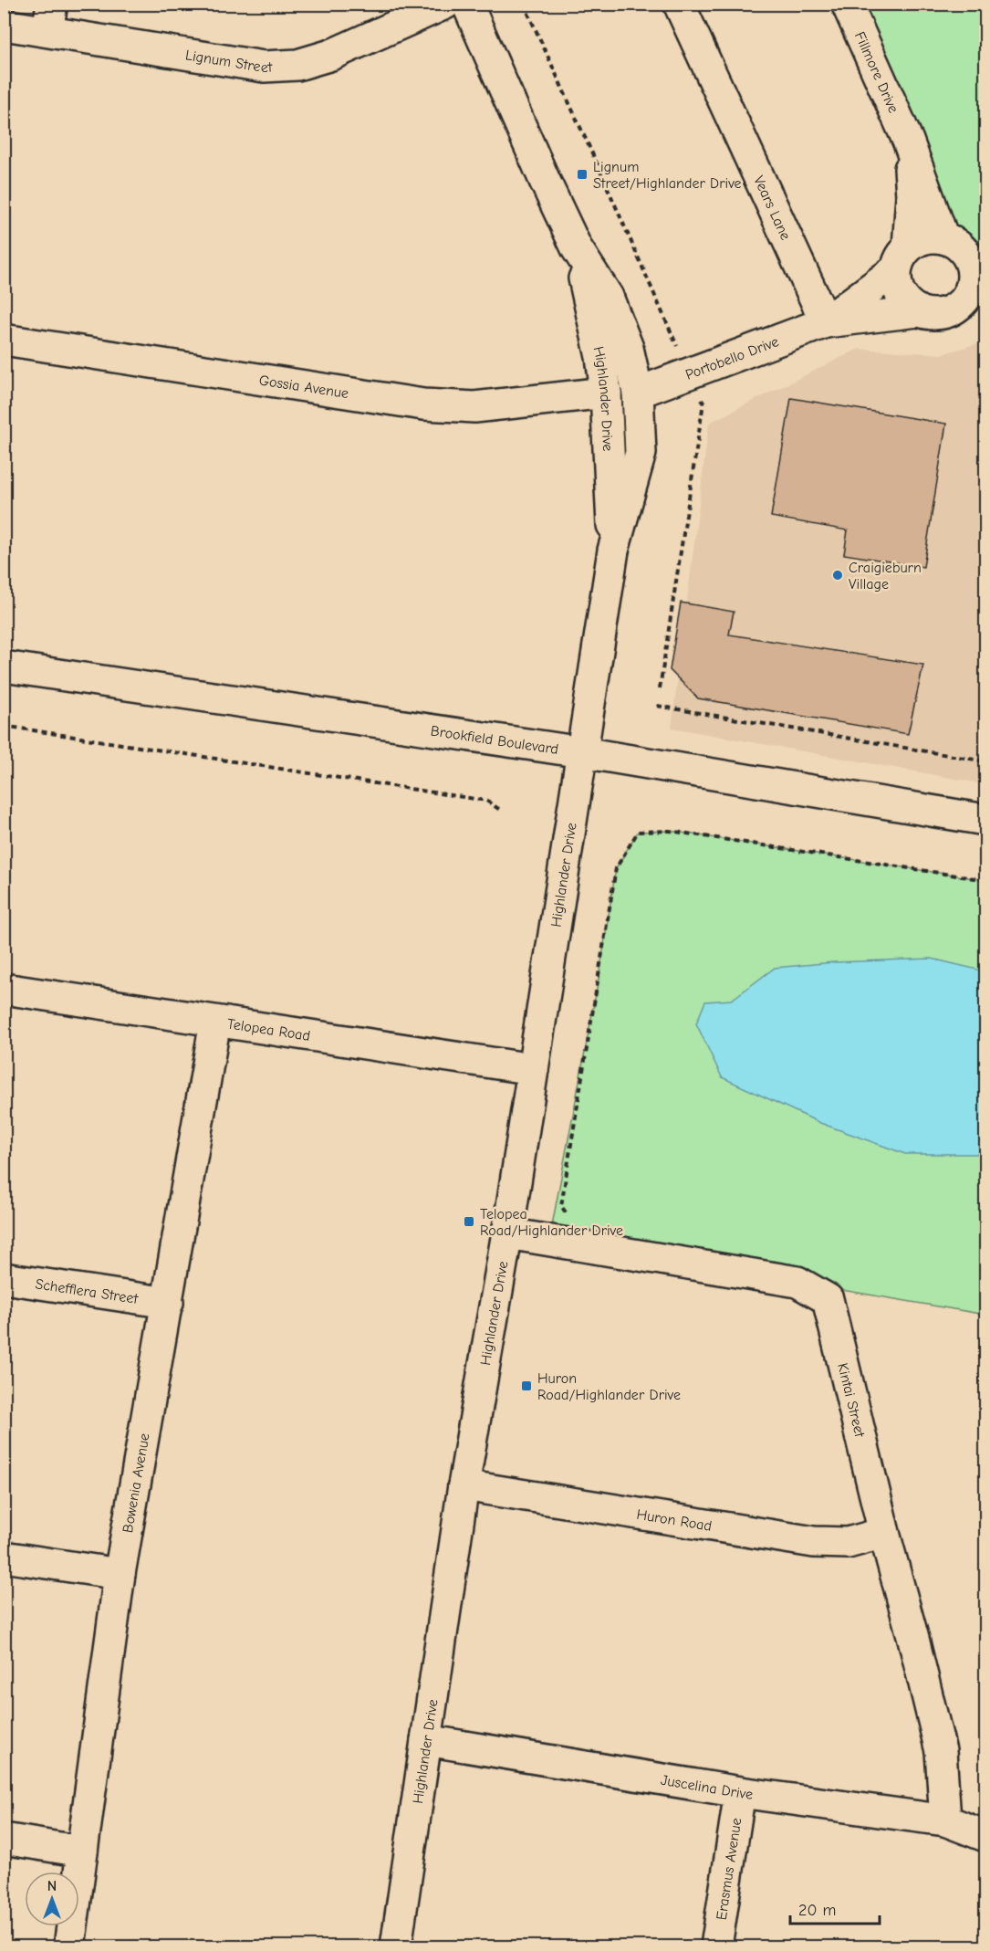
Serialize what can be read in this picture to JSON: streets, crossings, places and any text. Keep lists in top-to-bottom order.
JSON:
{
  "streets": {
    "street": [
      "Lignum Street",
      "Fillmore Drive",
      "Vears Lane",
      "Portobello Drive",
      "Gossia Avenue",
      "Highlander Drive",
      "Brookfield Boulevard",
      "Telopea Road",
      "Schefflera Street",
      "Kintai Street",
      "Bowenia Avenue",
      "Huron Road",
      "Juscelina Drive",
      "Erasmus Avenue"
    ]
  },
  "crossings": [
    ["Fillmore Drive", "Portobello Drive"],
    ["Vears Lane", "Portobello Drive"],
    ["Portobello Drive", "Highlander Drive"],
    ["Gossia Avenue", "Highlander Drive"],
    ["Highlander Drive", "Brookfield Boulevard"],
    ["Highlander Drive", "Telopea Road"],
    ["Highlander Drive", "Kintai Street"],
    ["Highlander Drive", "Huron Road"],
    ["Highlander Drive", "Juscelina Drive"],
    ["Telopea Road", "Bowenia Avenue"],
    ["Schefflera Street", "Bowenia Avenue"],
    ["Kintai Street", "Huron Road"],
    ["Kintai Street", "Juscelina Drive"],
    ["Juscelina Drive", "Erasmus Avenue"]
  ],
  "places": {
    "transit": ["Lignum Street/Highlander Drive", "Telopea Road/Highlander Drive", "Huron Road/Highlander Drive"],
    "other": ["Craigieburn Village"]
  },
  "scale_bar": "20 m",
  "north": "top"
}
